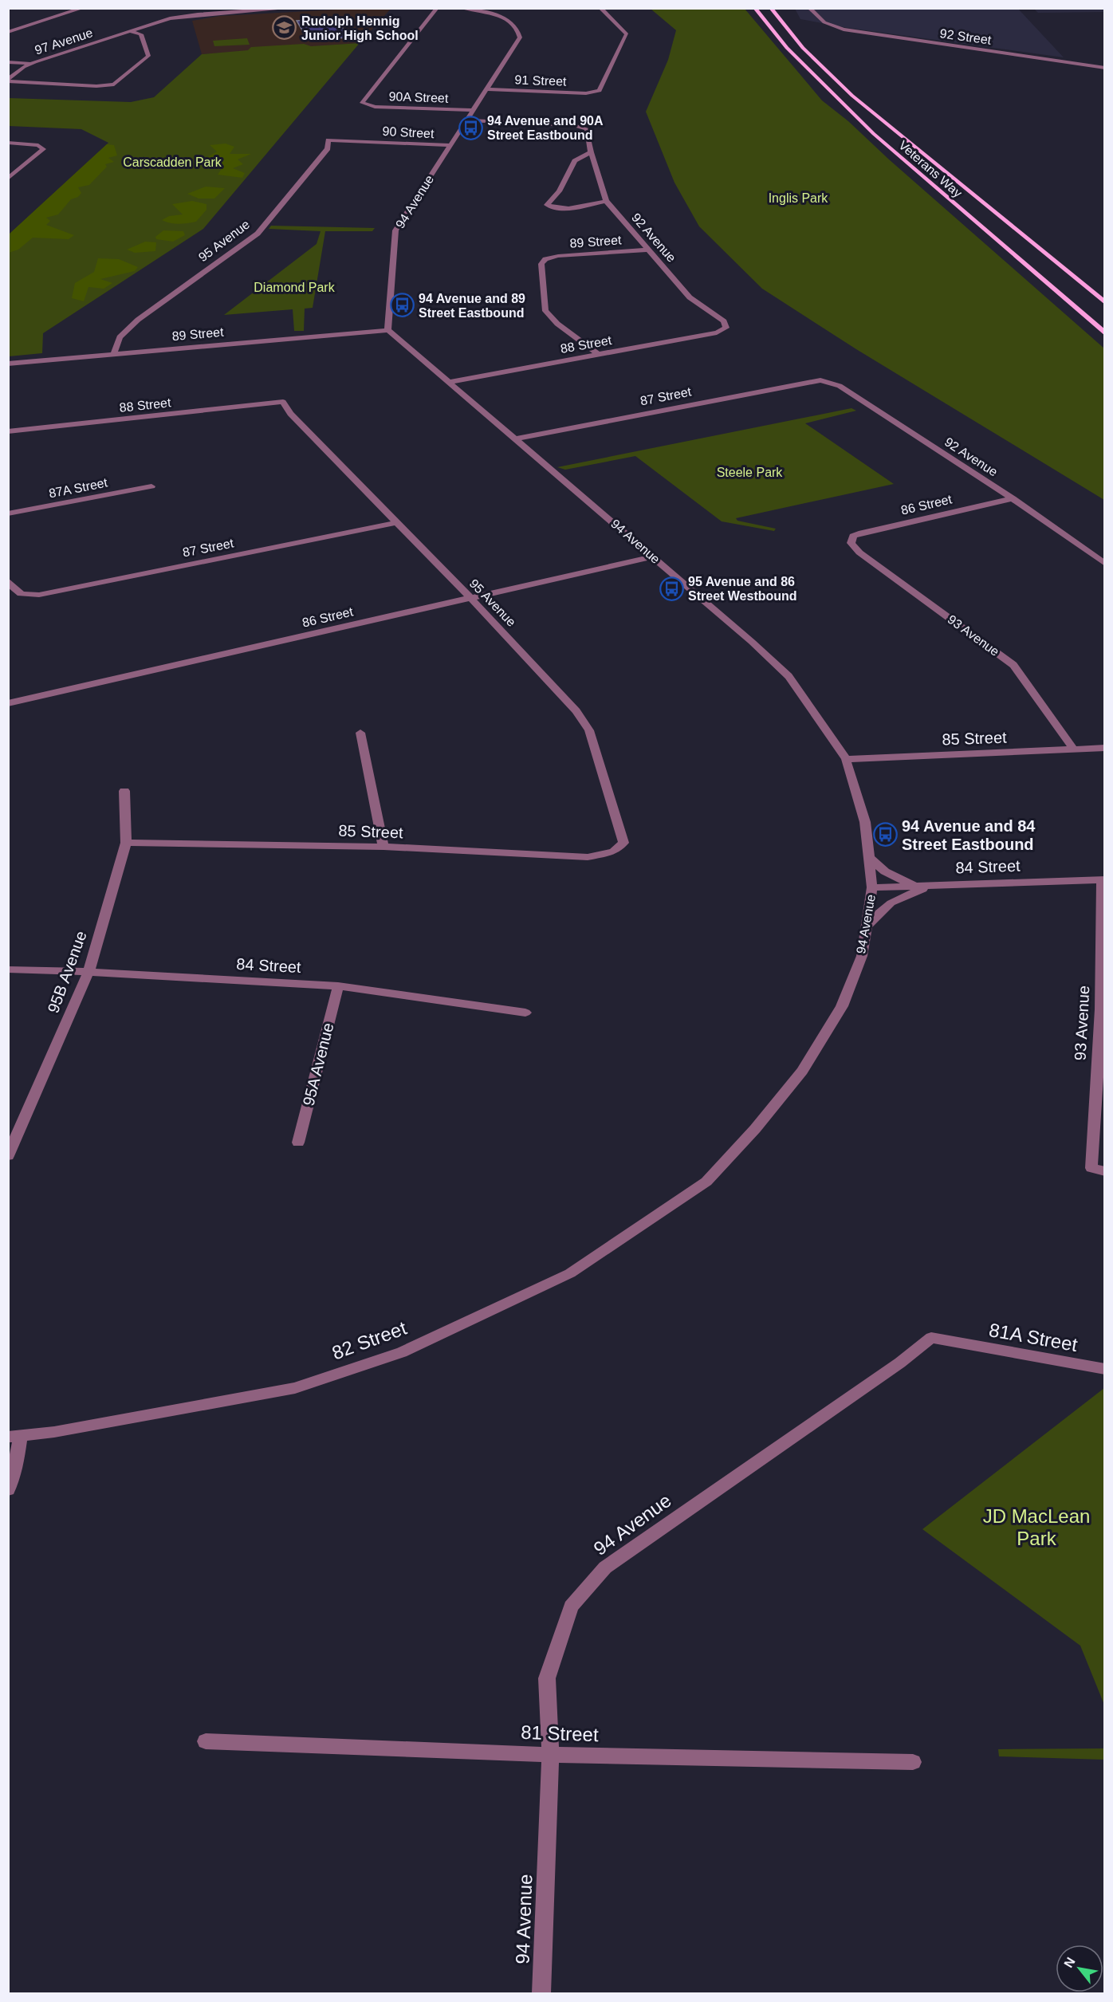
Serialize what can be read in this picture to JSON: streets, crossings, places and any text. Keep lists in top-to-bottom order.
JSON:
{
  "streets": {
    "main road": ["Veterans Way"],
    "street": [
      "92 Street",
      "97 Avenue",
      "91 Street",
      "90A Street",
      "90 Street",
      "94 Avenue",
      "92 Avenue",
      "95 Avenue",
      "89 Street",
      "88 Street",
      "87 Street",
      "87A Street",
      "86 Street",
      "93 Avenue",
      "85 Street",
      "84 Street",
      "95B Avenue",
      "95A Avenue",
      "81A Street",
      "82 Street",
      "81 Street"
    ]
  },
  "crossings": [
    ["91 Street", "94 Avenue"],
    ["90A Street", "94 Avenue"],
    ["90A Street", "92 Avenue"],
    ["90 Street", "94 Avenue"],
    ["90 Street", "95 Avenue"],
    ["94 Avenue", "89 Street"],
    ["94 Avenue", "88 Street"],
    ["94 Avenue", "87 Street"],
    ["94 Avenue", "86 Street"],
    ["94 Avenue", "85 Street"],
    ["94 Avenue", "84 Street"],
    ["94 Avenue", "81A Street"],
    ["94 Avenue", "82 Street"],
    ["94 Avenue", "81 Street"],
    ["92 Avenue", "89 Street"],
    ["92 Avenue", "88 Street"],
    ["92 Avenue", "87 Street"],
    ["92 Avenue", "86 Street"],
    ["95 Avenue", "89 Street"],
    ["95 Avenue", "88 Street"],
    ["95 Avenue", "87 Street"],
    ["95 Avenue", "86 Street"],
    ["95 Avenue", "85 Street"],
    ["89 Street", "88 Street"],
    ["86 Street", "93 Avenue"],
    ["93 Avenue", "85 Street"],
    ["93 Avenue", "84 Street"],
    ["85 Street", "95B Avenue"],
    ["84 Street", "95B Avenue"],
    ["84 Street", "95A Avenue"]
  ],
  "parks": [
    "Carscadden Park",
    "Inglis Park",
    "Diamond Park",
    "Steele Park",
    "JD MacLean Park"
  ],
  "places": {
    "school or university": ["Rudolph Hennig Junior High School"],
    "bus stop": [
      "94 Avenue and 90A Street Eastbound",
      "94 Avenue and 89 Street Eastbound",
      "95 Avenue and 86 Street Westbound",
      "94 Avenue and 84 Street Eastbound"
    ]
  },
  "north": "top left"
}
